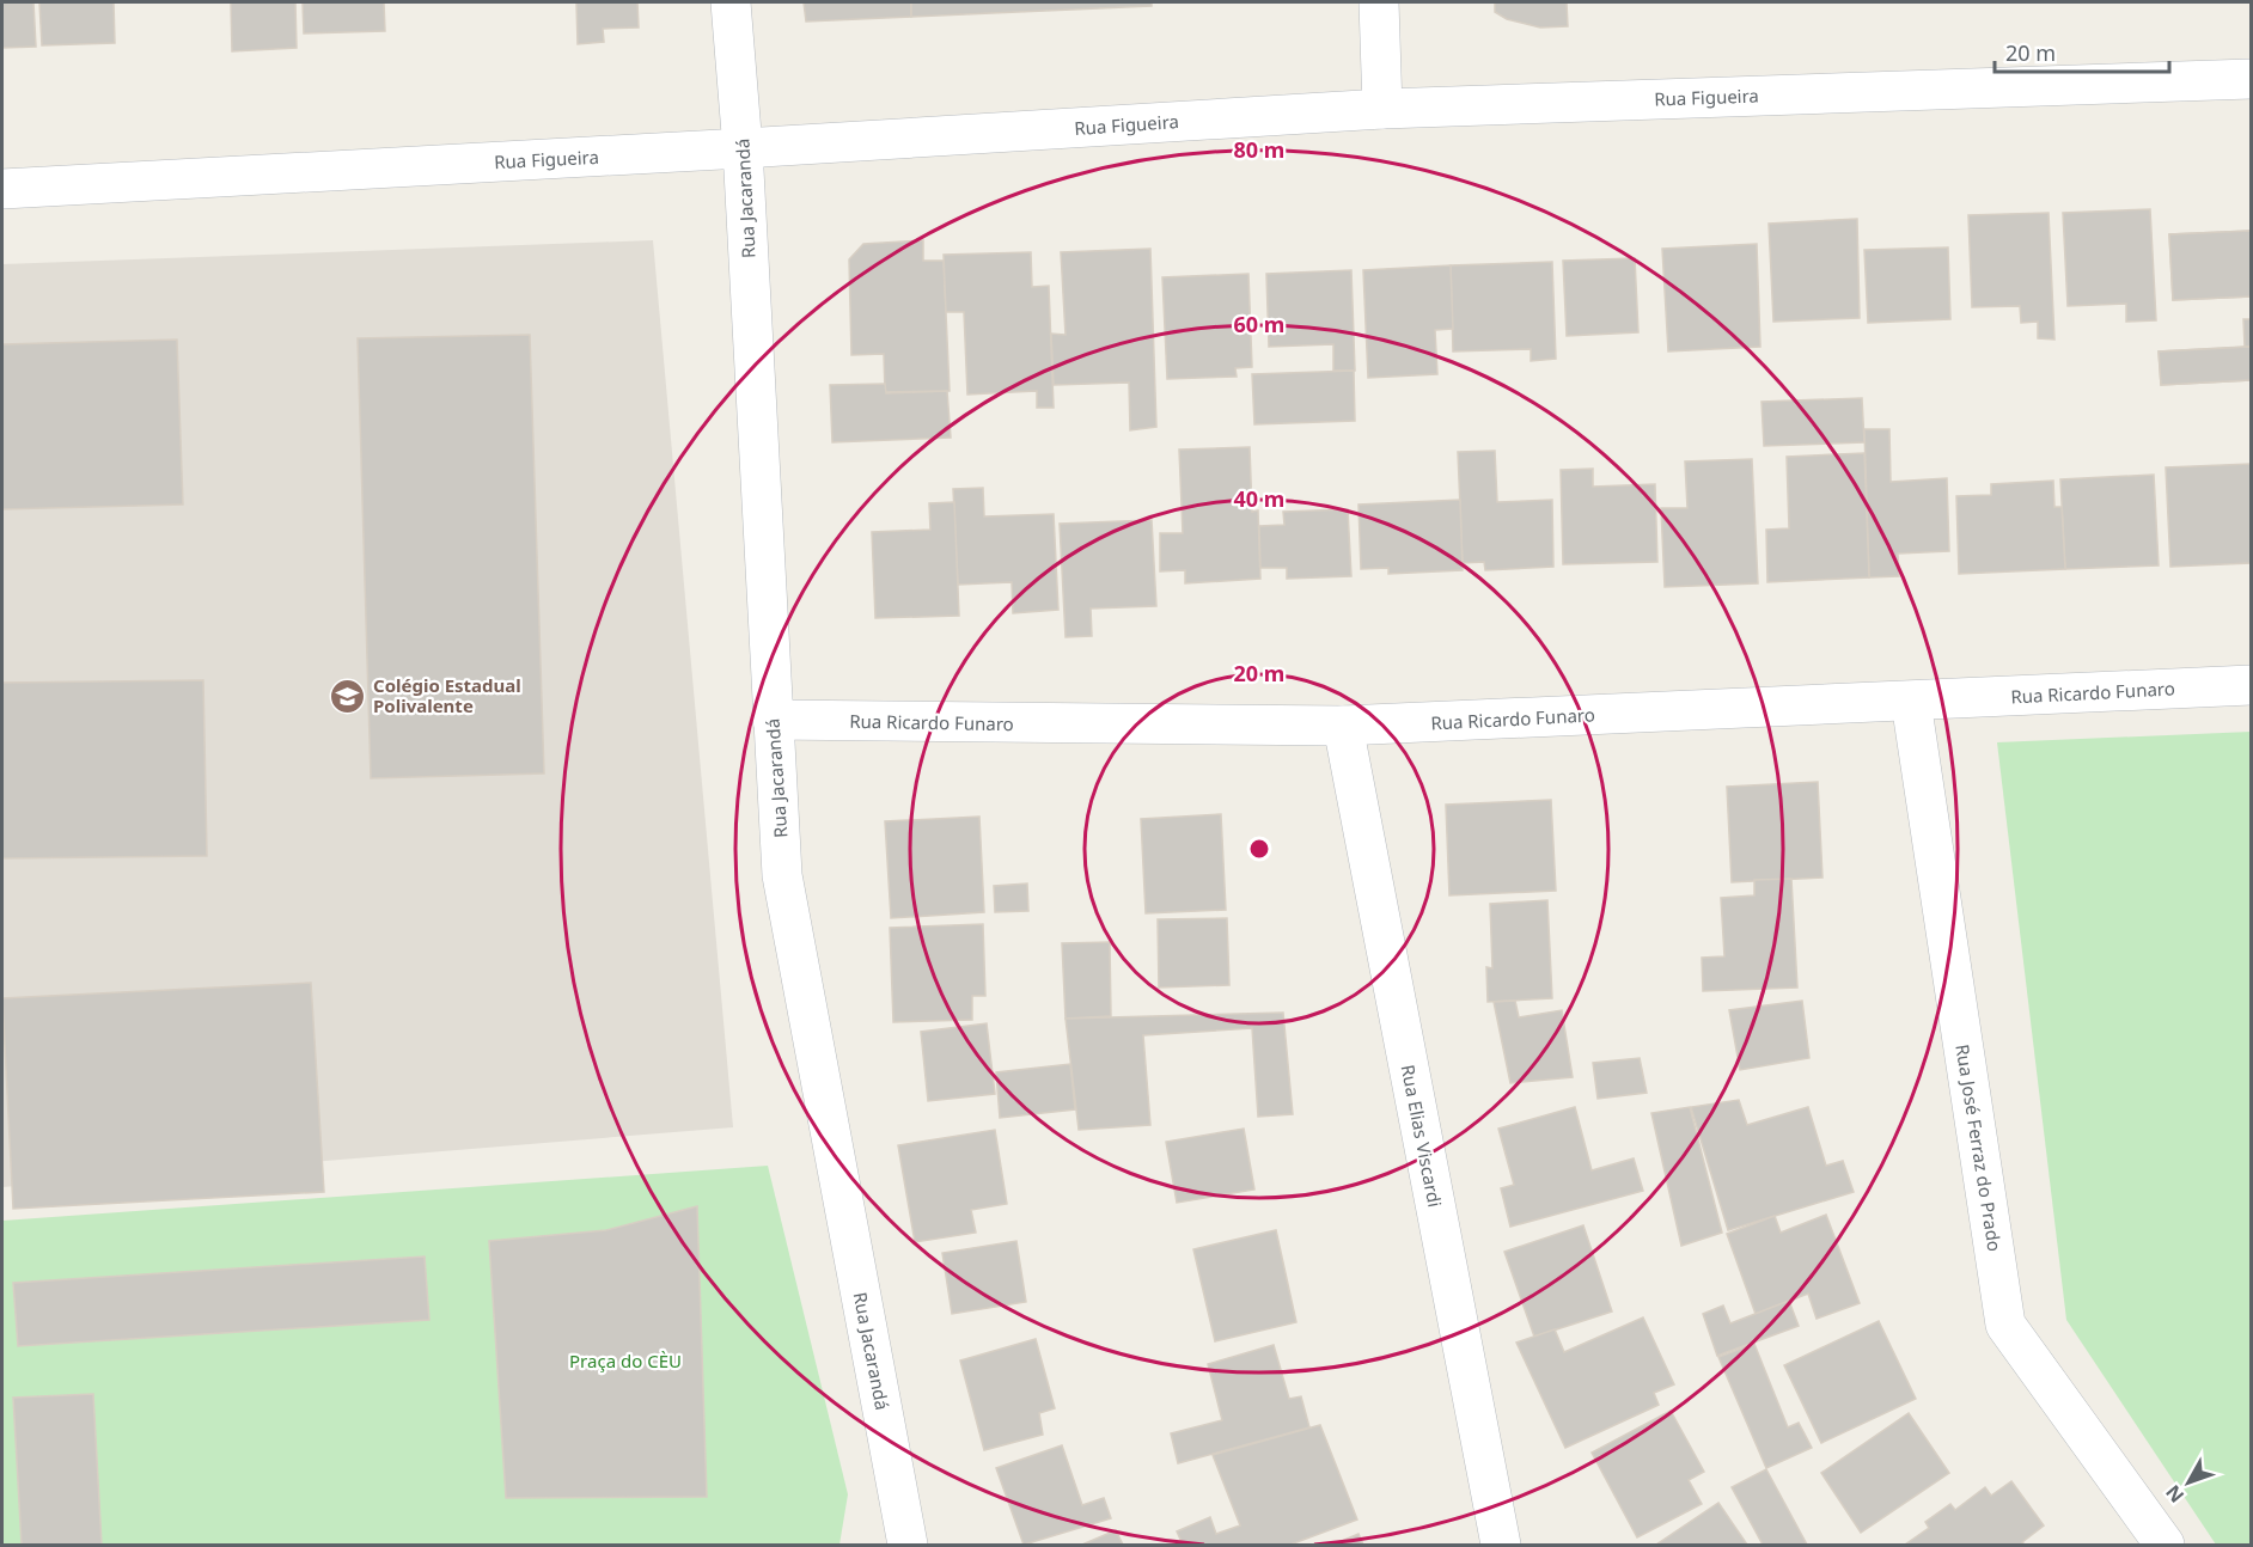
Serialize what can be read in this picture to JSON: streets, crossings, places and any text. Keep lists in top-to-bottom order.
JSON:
{
  "streets": {
    "street": [
      "Rua Figueira",
      "Rua Jacarandá",
      "Rua Ricardo Funaro",
      "Rua Elias Viscardi",
      "Rua José Ferraz do Prado"
    ]
  },
  "crossings": [
    ["Rua Figueira", "Rua Jacarandá"],
    ["Rua Jacarandá", "Rua Ricardo Funaro"],
    ["Rua Ricardo Funaro", "Rua Elias Viscardi"],
    ["Rua Ricardo Funaro", "Rua José Ferraz do Prado"]
  ],
  "parks": ["Praça do CÈU"],
  "places": {
    "school or university": ["Colégio Estadual Polivalente"]
  },
  "scale_bar": "20 m",
  "north": "bottom left",
  "rings": [
    "80 m",
    "60 m",
    "40 m",
    "20 m"
  ]
}
